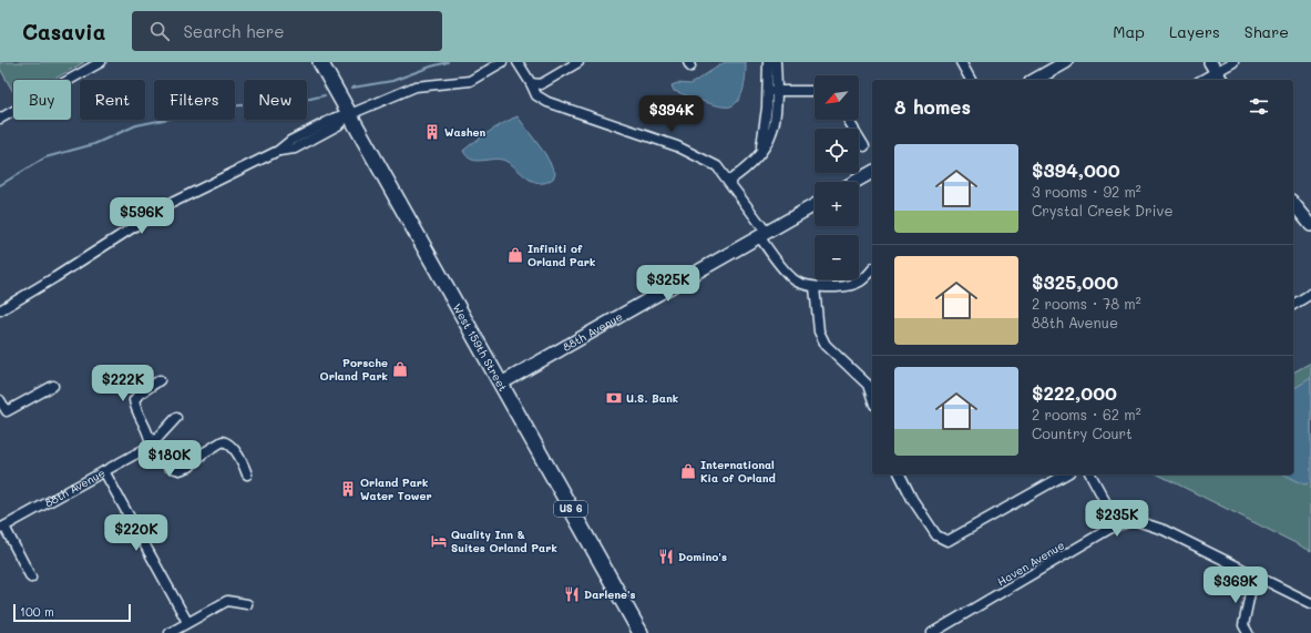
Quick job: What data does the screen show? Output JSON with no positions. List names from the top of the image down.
{
  "streets": {
    "main road": ["West 159th Street", "US 6"],
    "street": ["88th Avenue", "Haven Avenue"]
  },
  "crossings": [
    ["88th Avenue", "West 159th Street"]
  ],
  "places": {
    "building": ["Washen", "Orland Park Water Tower"],
    "shop": ["Infiniti of Orland Park", "Porsche Orland Park", "International Kia of Orland"],
    "bank": ["U.S. Bank"],
    "hotel": ["Quality Inn & Suites Orland Park"],
    "restaurant": ["Domino's", "Darlene's"]
  },
  "scale_bar": "100 m",
  "north": "bottom left",
  "page": {
    "header": "Casavia",
    "search": "Search here",
    "nav": ["Map", "Layers", "Share"],
    "map_buttons": ["+", "−"],
    "chip": [
      "Buy",
      "Rent",
      "Filters",
      "New"
    ],
    "heading": "8 homes",
    "price": [
      "$394K",
      "$596K",
      "$325K",
      "$222K",
      "$180K",
      "$235K",
      "$220K",
      "$369K"
    ],
    "list": [
      {
        "name": "$394,000",
        "note": "3 rooms · 92 m² · Crystal Creek Drive"
      },
      {
        "name": "$325,000",
        "note": "2 rooms · 78 m² · 88th Avenue"
      },
      {
        "name": "$222,000",
        "note": "2 rooms · 62 m² · Country Court"
      }
    ],
    "scale": "100 m"
  }
}
